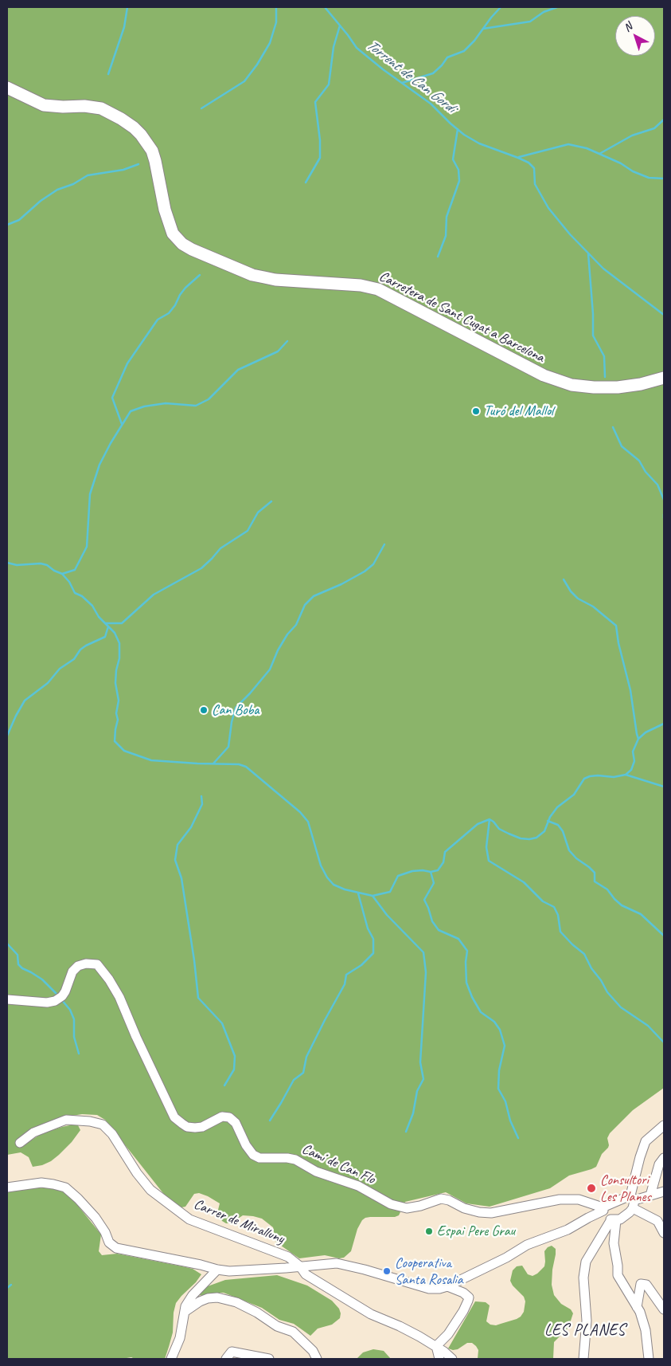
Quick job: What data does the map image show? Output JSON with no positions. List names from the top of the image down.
{
  "streets": {
    "main road": ["Carretera de Sant Cugat a Barcelona"],
    "street": ["Camí de Can Flo", "Carrer de Miralluny"]
  },
  "districts": ["LES PLANES"],
  "water": ["Torrent de Can Gordi"],
  "places": [
    "Turó del Mallol",
    "Can Boba",
    "Consultori Les Planes",
    "Espai Pere Grau",
    "Cooperativa Santa Rosalia"
  ],
  "north": "top left"
}
